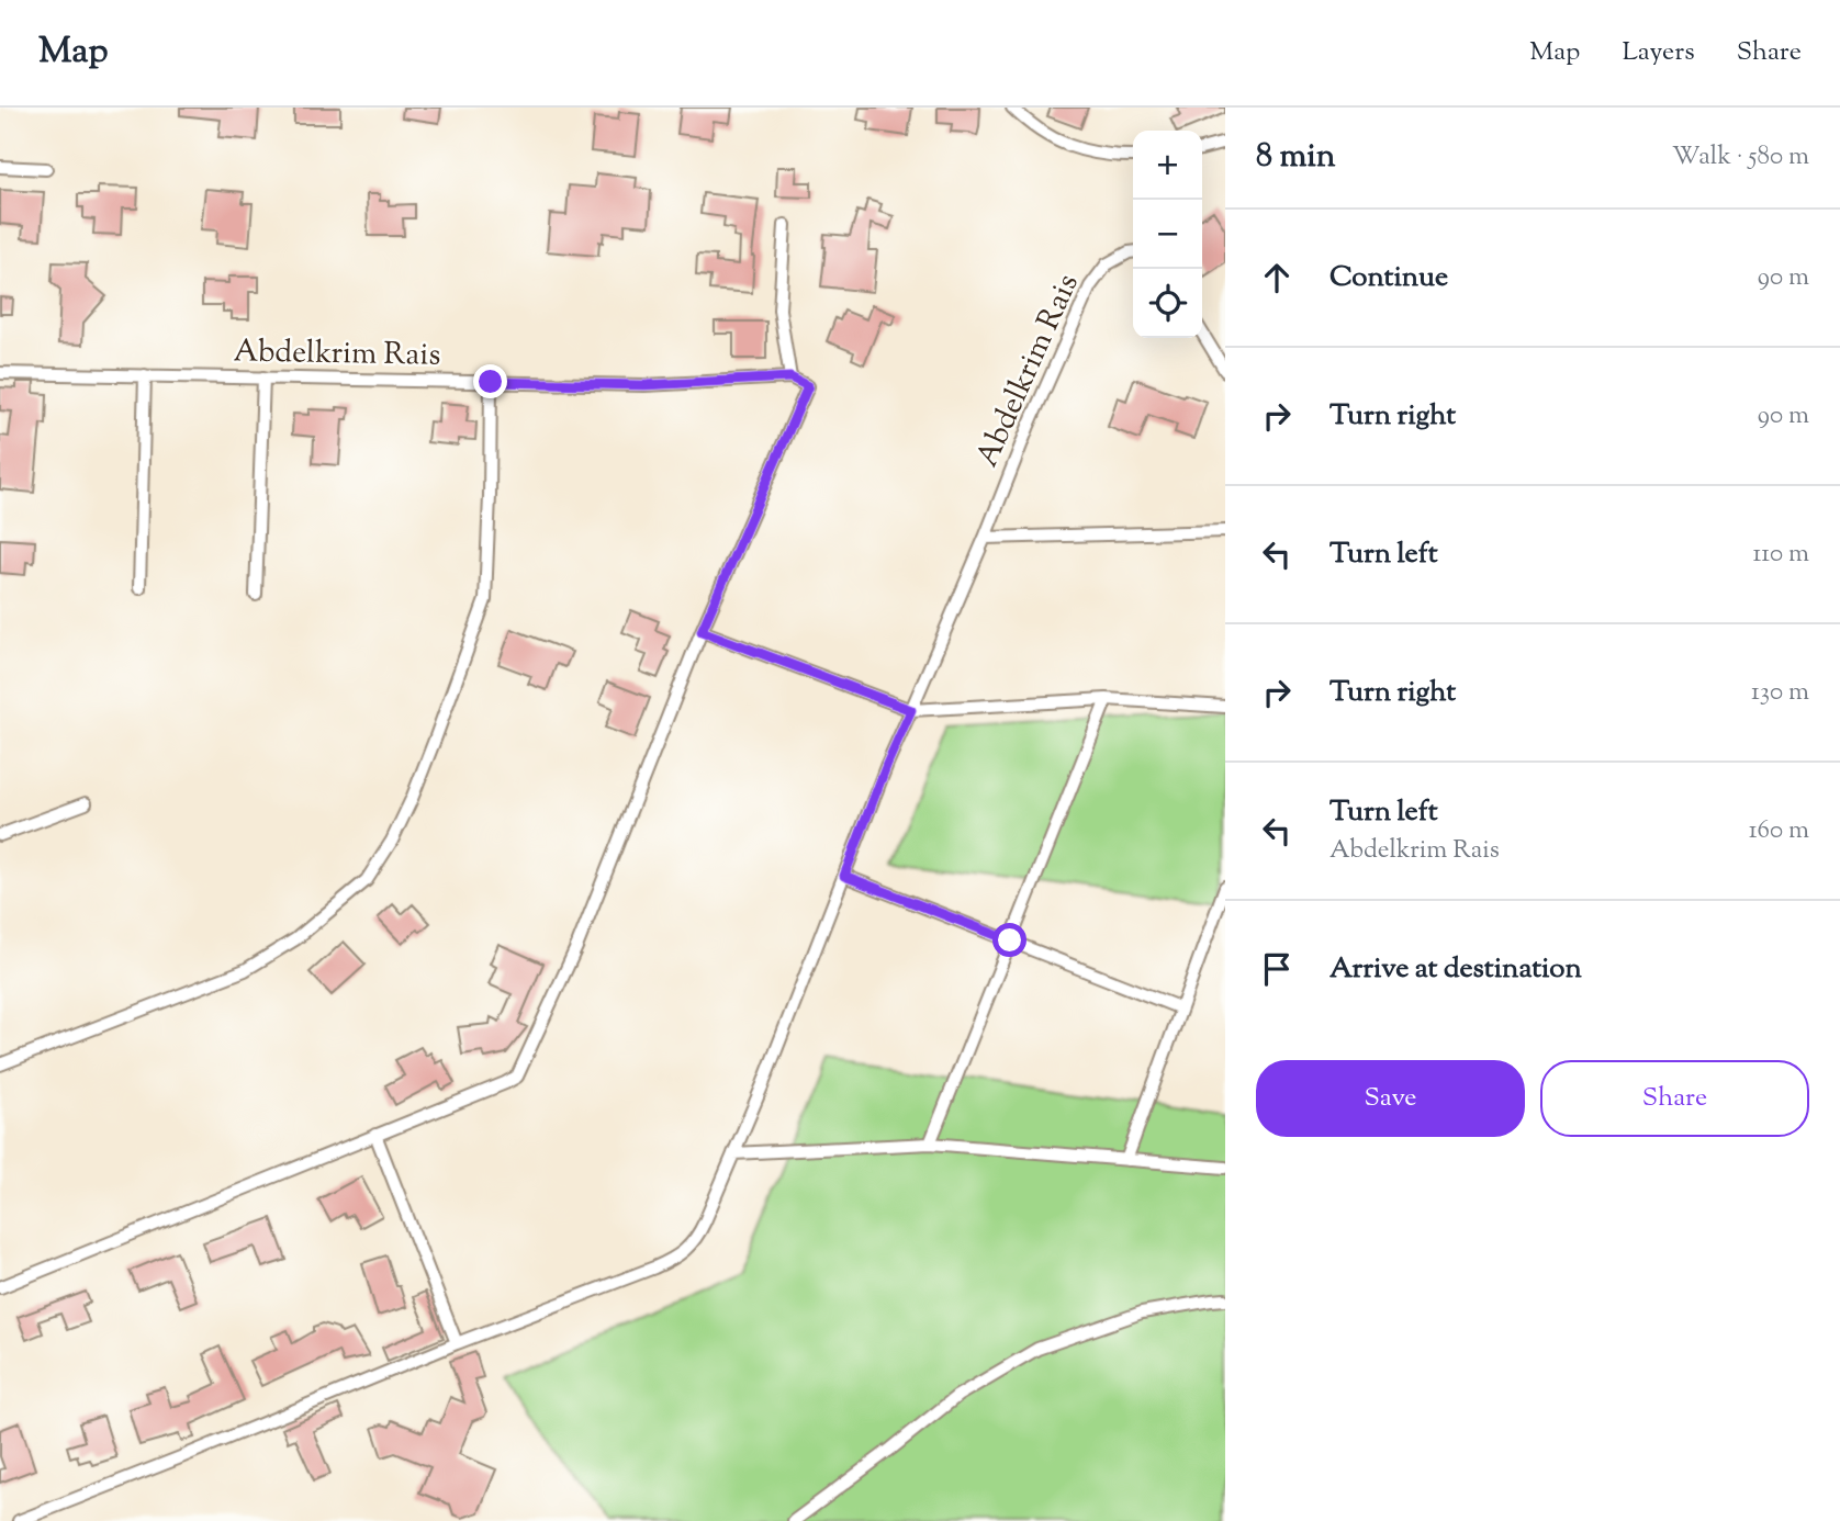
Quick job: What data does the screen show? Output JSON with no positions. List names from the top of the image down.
{
  "streets": {
    "street": ["Abdelkrim Rais"]
  },
  "page": {
    "header": "Map",
    "nav": ["Map", "Layers", "Share"],
    "heading": ["8 min", "Walk · 580 m"],
    "map_buttons": ["+", "−"],
    "list": [
      ["Continue", "90 m"],
      ["Turn right", "90 m"],
      ["Turn left", "110 m"],
      ["Turn right", "130 m"],
      ["Turn left", "Abdelkrim Rais", "160 m"],
      "Arrive at destination"
    ],
    "buttons": ["Save", "Share"]
  }
}
